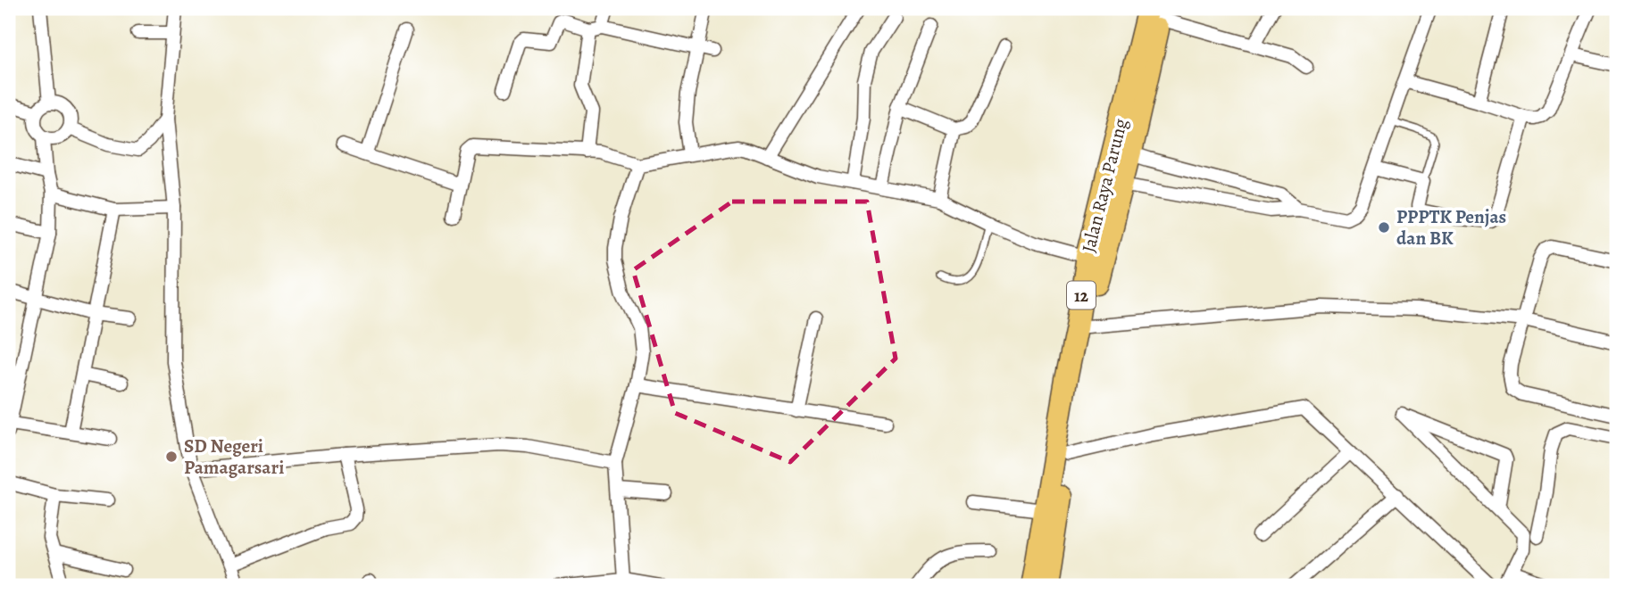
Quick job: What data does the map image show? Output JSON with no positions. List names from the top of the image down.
{
  "streets": {
    "highway": ["Jalan Raya Parung", "12"]
  },
  "places": ["PPPTK Penjas dan BK", "SD Negeri Pamagarsari"]
}
